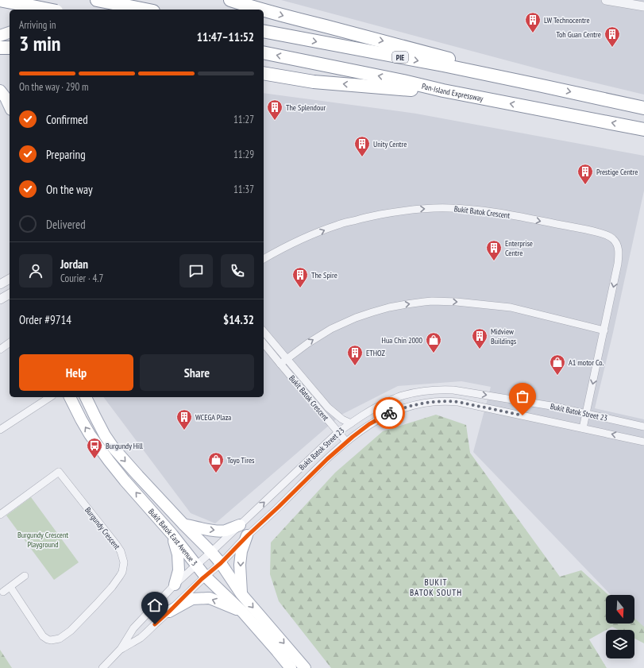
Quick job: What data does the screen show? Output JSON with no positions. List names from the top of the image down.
{
  "streets": {
    "highway": ["PIE", "Pan-Island Expressway"],
    "main road": ["Bukit Batok East Avenue 3"],
    "street": ["Bukit Batok Crescent", "Bukit Batok Street 23", "Burgundy Crescent"]
  },
  "crossings": [
    ["Bukit Batok Crescent", "Bukit Batok Street 23"],
    ["Bukit Batok Street 23", "Bukit Batok East Avenue 3"]
  ],
  "districts": ["BUKIT BATOK SOUTH"],
  "parks": ["Burgundy Crescent Playground"],
  "places": {
    "building": [
      "LW Technocentre",
      "Toh Guan Centre",
      "The Splendour",
      "Unity Centre",
      "Prestige Centre",
      "Enterprise Centre",
      "The Spire",
      "Midview Buildings",
      "ETHOZ",
      "WCEGA Plaza"
    ],
    "shop": ["Hua Chin 2000", "A1 motor Co.", "Toyo Tires"],
    "bus stop": ["Burgundy Hill"]
  },
  "north": "bottom",
  "page": {
    "heading": ["3 min", "Arriving in", "11:47–11:52"],
    "panel": [
      "Jordan",
      "Courier · 4.7",
      "Order #9714",
      "$14.32"
    ],
    "bar": "On the way · 290 m",
    "list": [
      ["Confirmed", "11:27"],
      ["Preparing", "11:29"],
      ["On the way", "11:37"],
      "Delivered"
    ],
    "buttons": ["Help", "Share"]
  }
}
